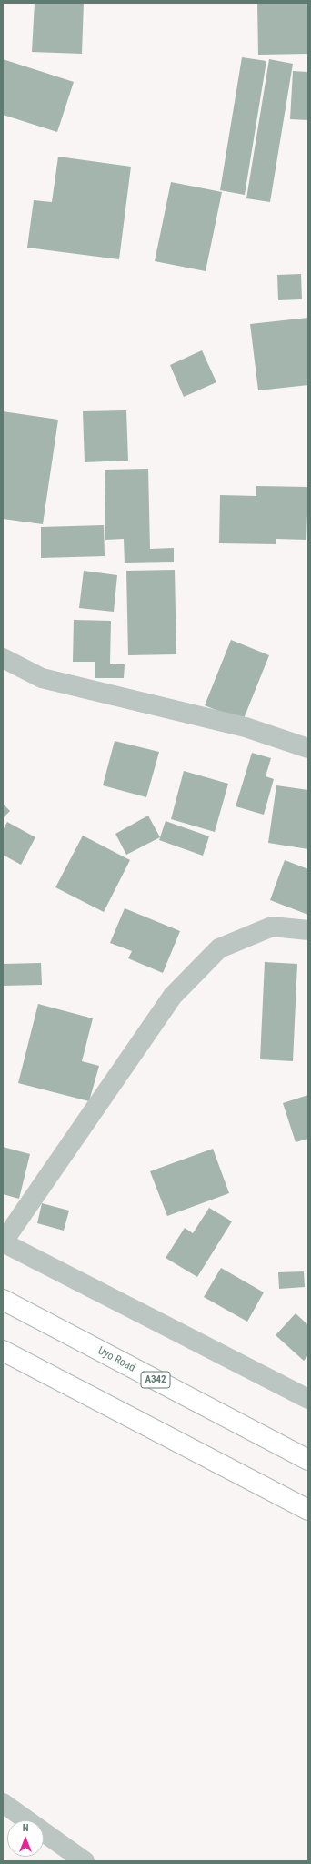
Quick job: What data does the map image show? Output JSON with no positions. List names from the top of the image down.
{
  "streets": {
    "highway": ["Uyo Road", "A342"]
  },
  "north": "top"
}
